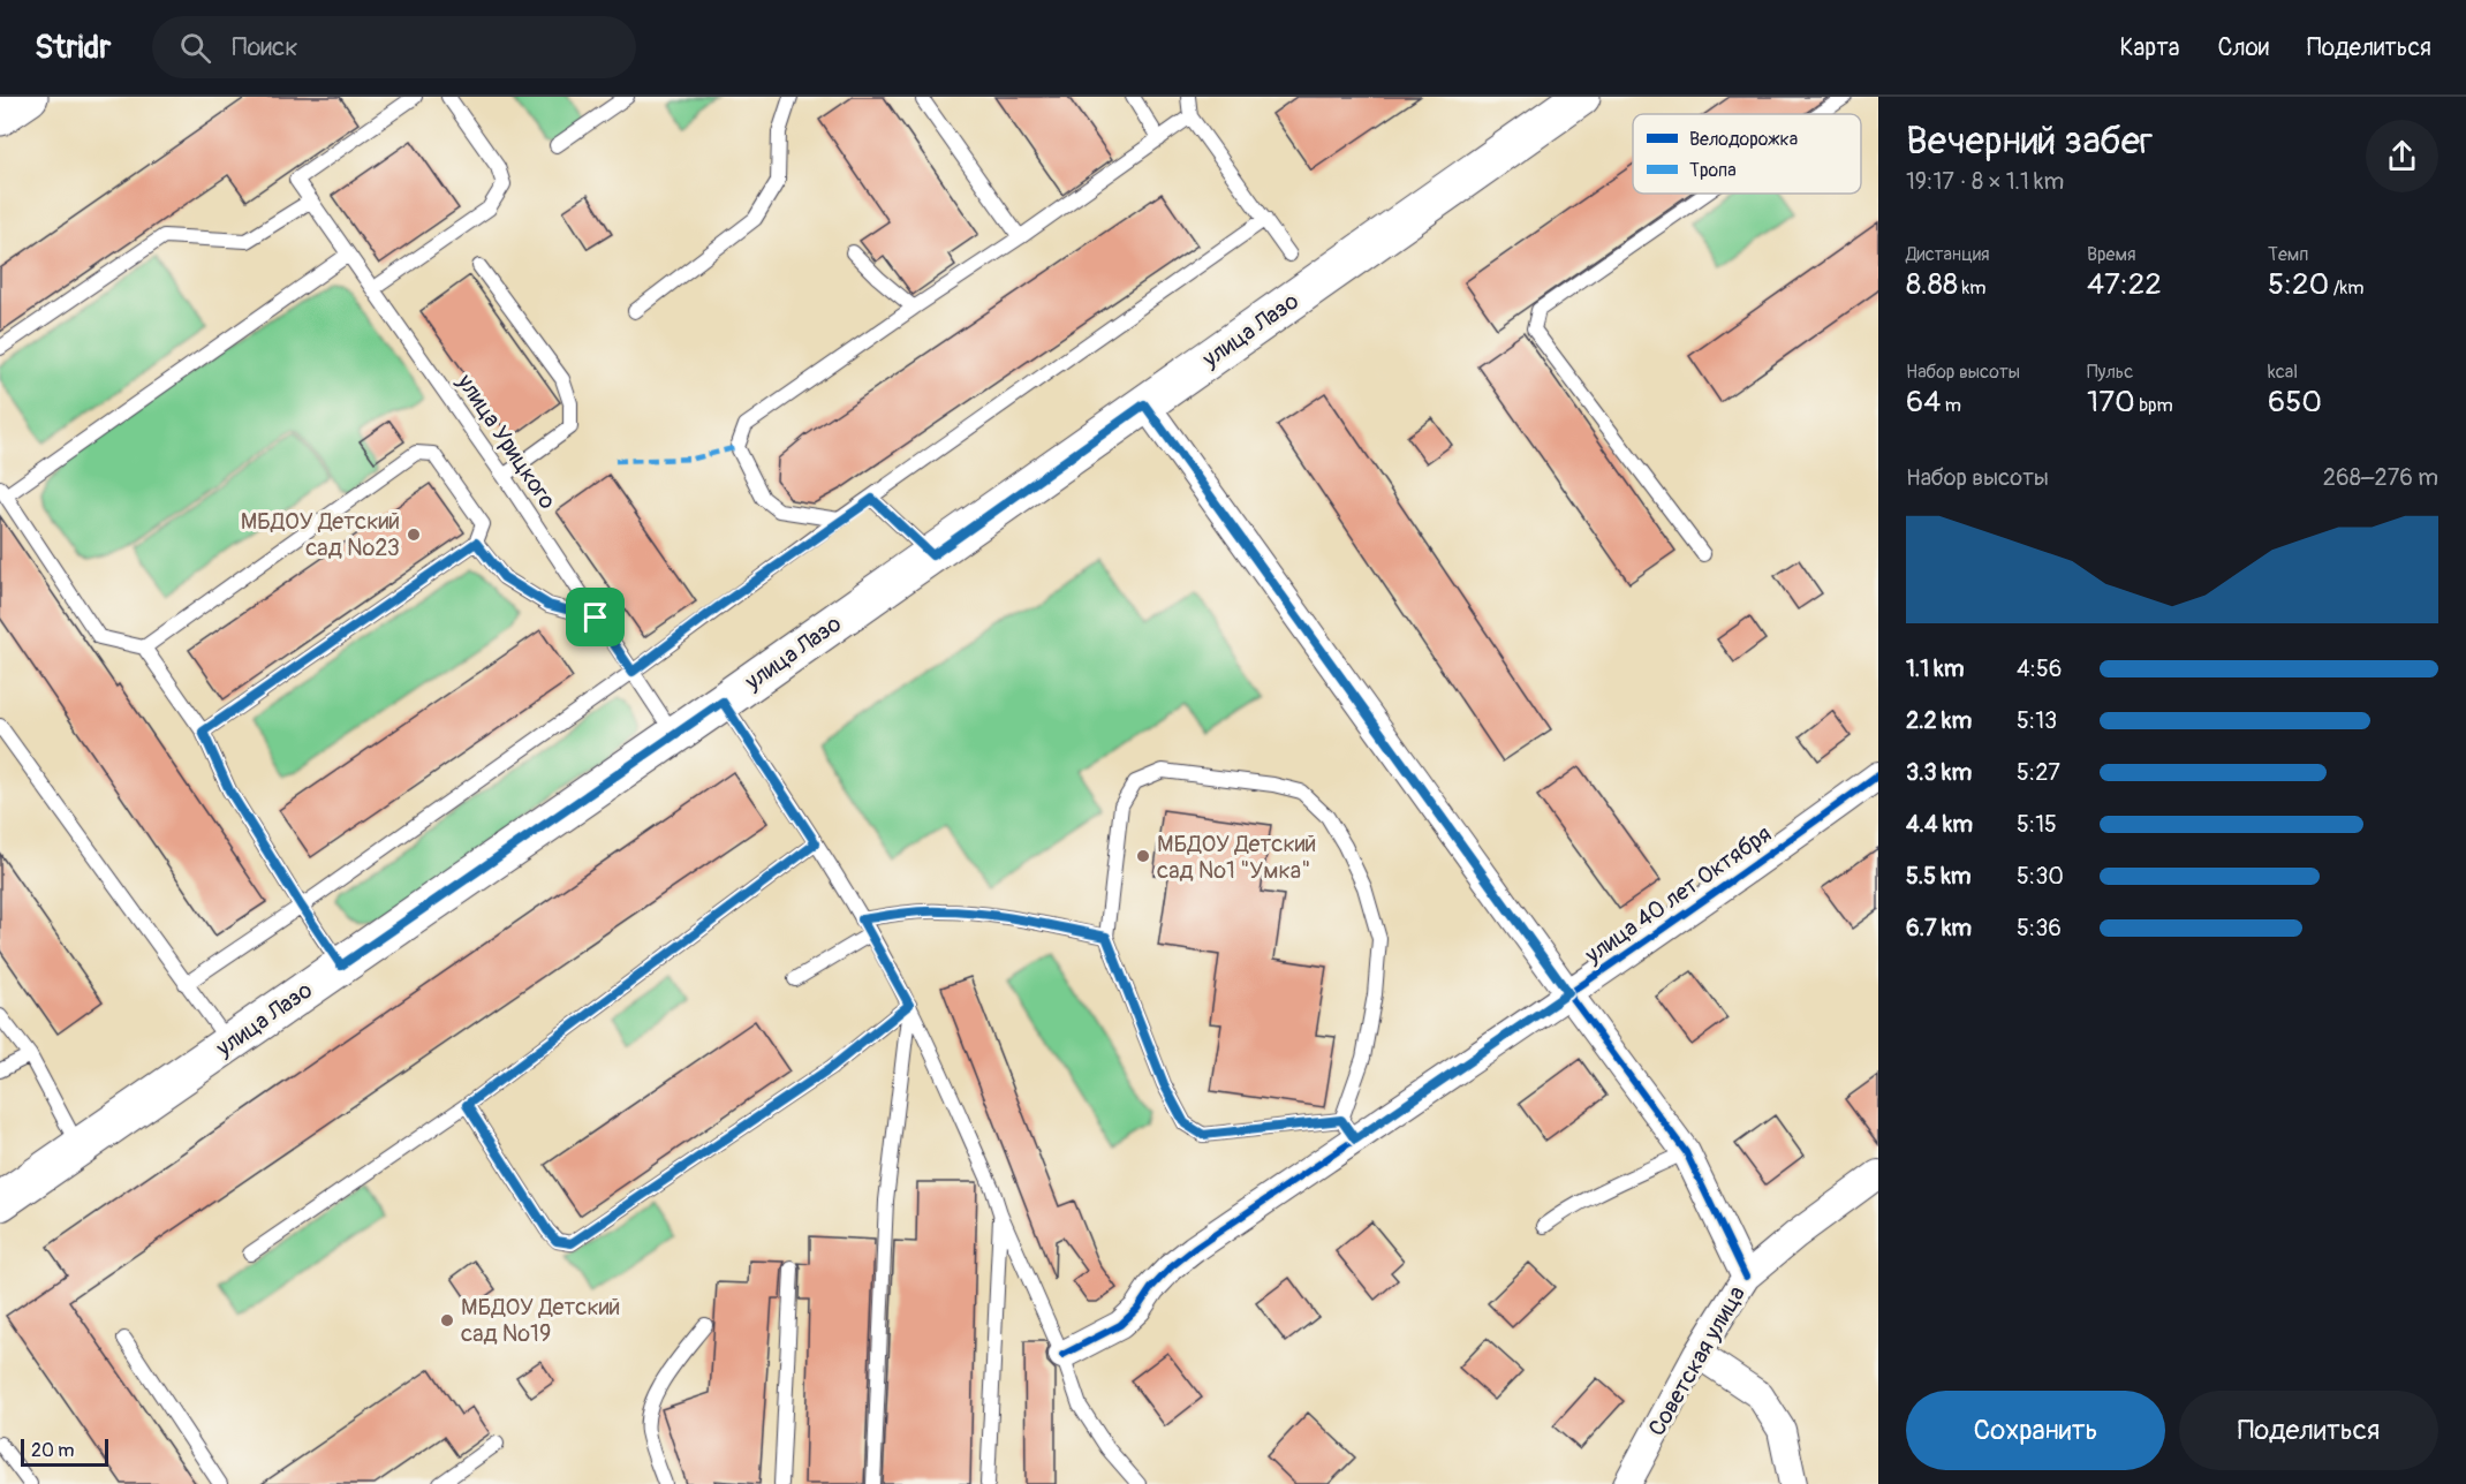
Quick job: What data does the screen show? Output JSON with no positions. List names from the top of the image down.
{
  "streets": {
    "main road": ["улица Лазо"],
    "street": ["улица 40 лет Октября", "Советская улица"],
    "lane": ["улица Урицкого"]
  },
  "crossings": [
    ["улица Лазо", "улица Урицкого"]
  ],
  "places": ["МБДОУ Детский сад №23", "МБДОУ Детский сад №1 \"Умка\"", "МБДОУ Детский сад №19"],
  "legend": ["Велодорожка", "Тропа"],
  "scale_bar": "20 m",
  "page": {
    "header": "Stridr",
    "search": "Поиск",
    "nav": ["Карта", "Слои", "Поделиться"],
    "heading": ["Вечерний забег", "19:17 · 8 × 1.1 km"],
    "stats": [
      ["Дистанция", "8.88 km"],
      ["Время", "47:22"],
      ["Темп", "5:20 /km"],
      ["Набор высоты", "64 m"],
      ["Пульс", "170 bpm"],
      ["kcal", "650"]
    ],
    "chart": ["Набор высоты", "268–276 m"],
    "list": [
      {
        "name": "1.1 km",
        "note": "4:56"
      },
      {
        "name": "2.2 km",
        "note": "5:13"
      },
      {
        "name": "3.3 km",
        "note": "5:27"
      },
      {
        "name": "4.4 km",
        "note": "5:15"
      },
      {
        "name": "5.5 km",
        "note": "5:30"
      },
      {
        "name": "6.7 km",
        "note": "5:36"
      }
    ],
    "buttons": ["Сохранить", "Поделиться"],
    "scale": "20 m"
  }
}
